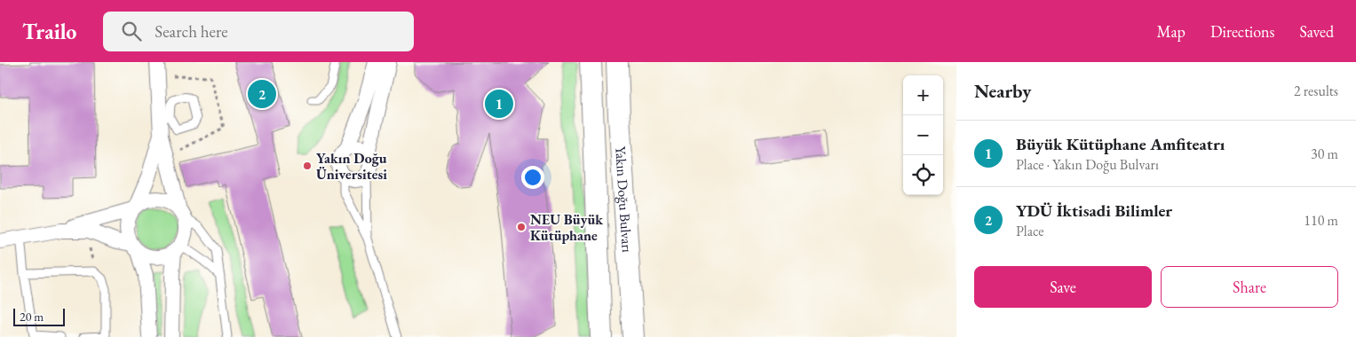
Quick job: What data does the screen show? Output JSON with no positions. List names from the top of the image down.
{
  "streets": {
    "main road": ["Yakın Doğu Bulvarı"]
  },
  "places": ["Yakın Doğu Üniversitesi", "NEU Büyük Kütüphane"],
  "scale_bar": "20 m",
  "page": {
    "header": "Trailo",
    "search": "Search here",
    "nav": ["Map", "Directions", "Saved"],
    "heading": ["Nearby", "2 results"],
    "map_buttons": ["+", "−"],
    "pins": ["2", "1"],
    "list": [
      {
        "mark": "1",
        "name": "Büyük Kütüphane Amfiteatrı",
        "note": "Place · Yakın Doğu Bulvarı",
        "value": "30 m"
      },
      {
        "mark": "2",
        "name": "YDÜ İktisadi Bilimler",
        "note": "Place",
        "value": "110 m"
      }
    ],
    "buttons": ["Save", "Share"],
    "scale": "20 m"
  }
}
